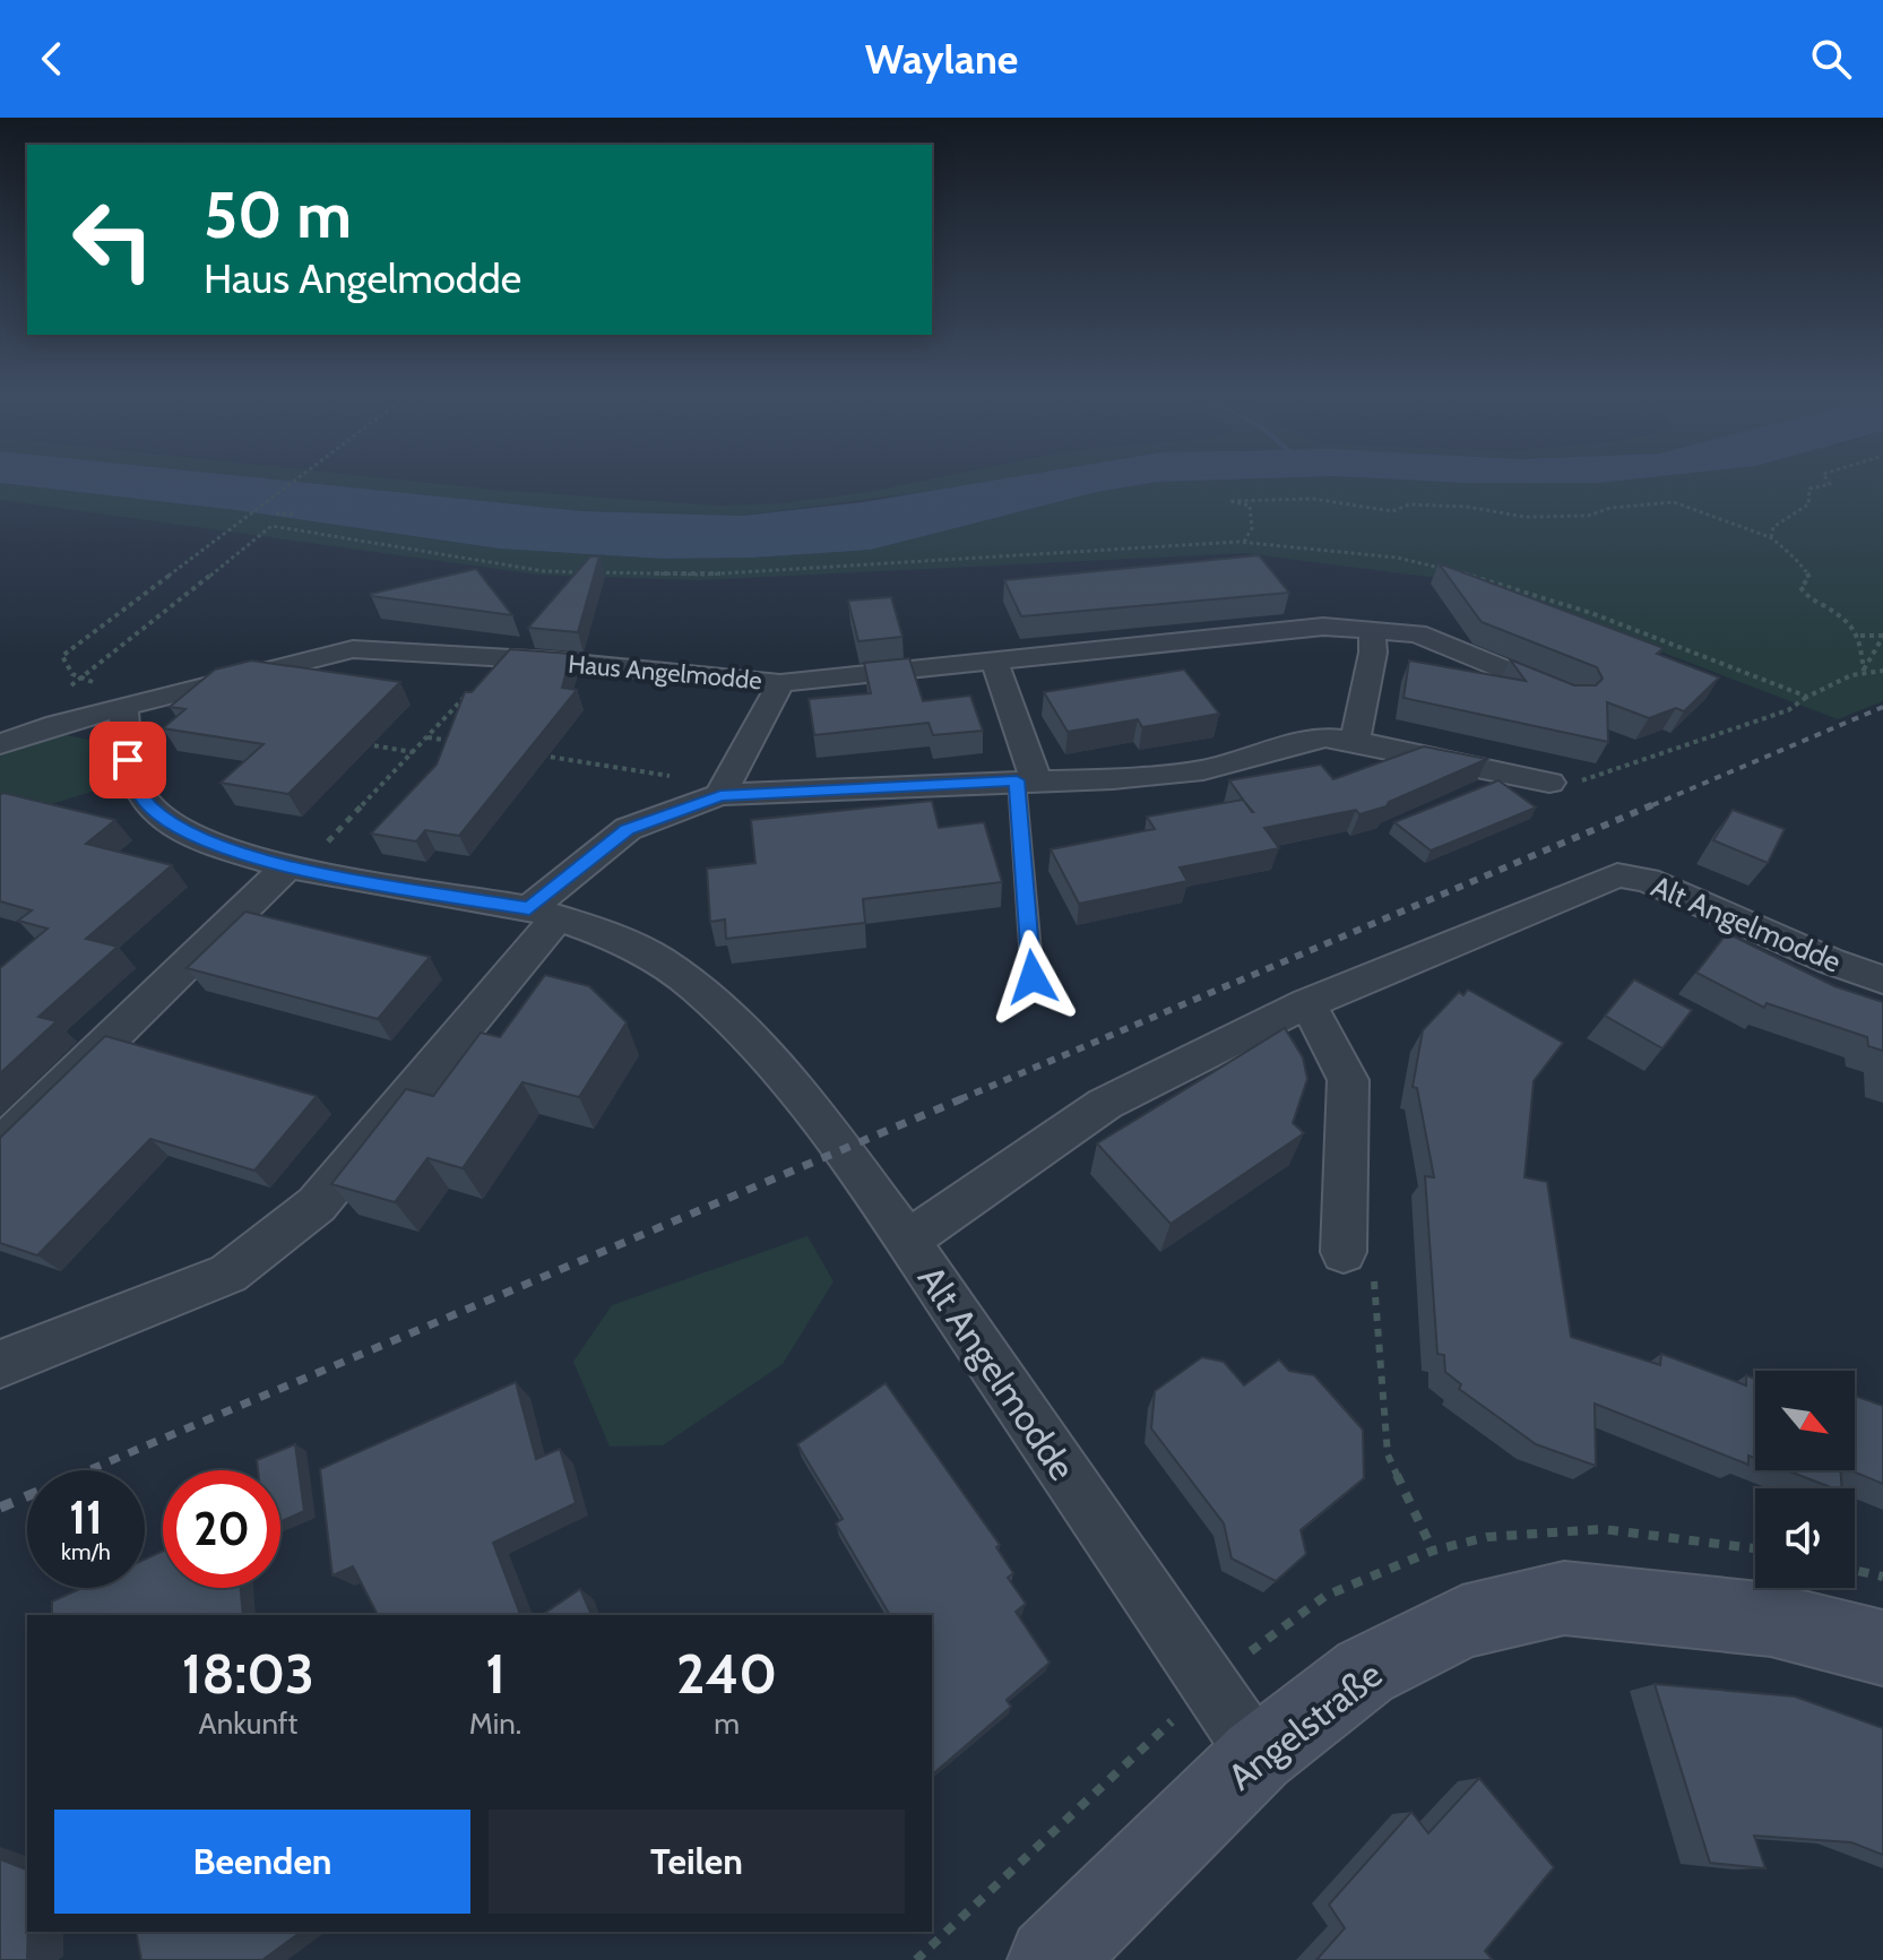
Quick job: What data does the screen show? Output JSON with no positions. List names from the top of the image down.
{
  "streets": {
    "street": ["Haus Angelmodde", "Alt Angelmodde", "Angelstraße"]
  },
  "crossings": [
    ["Alt Angelmodde", "Angelstraße"]
  ],
  "north": "bottom right",
  "page": {
    "header": "Waylane",
    "turn": ["50 m", "Haus Angelmodde"],
    "speed": "11 km/h",
    "limit": "20",
    "eta": [
      "18:03",
      "Ankunft",
      "1",
      "Min.",
      "240",
      "m"
    ],
    "buttons": ["Beenden", "Teilen"]
  }
}
